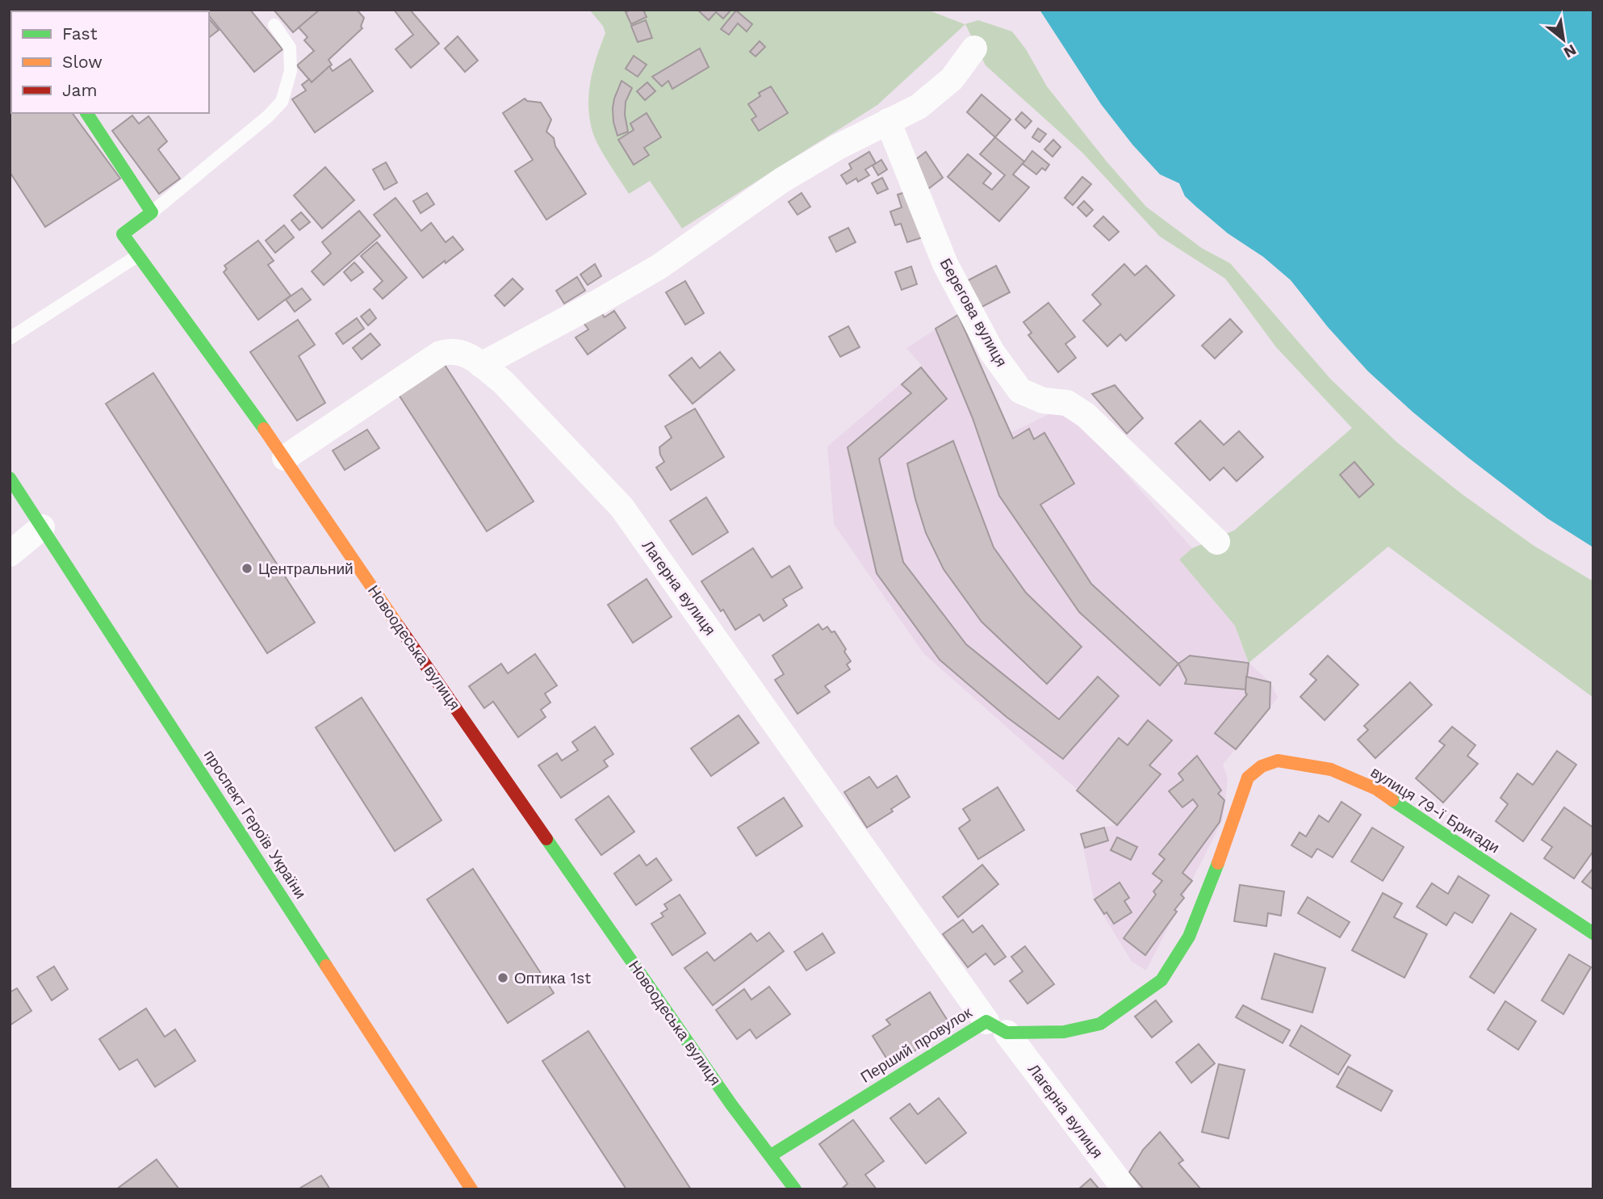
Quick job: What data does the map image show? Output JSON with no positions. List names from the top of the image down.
{
  "streets": {
    "main road": [
      "Новоодеська вулиця",
      "вулиця 79-ї Бригади",
      "проспект Героїв України",
      "Перший провулок"
    ],
    "street": ["Берегова вулиця", "Лагерна вулиця"]
  },
  "crossings": [
    ["Лагерна вулиця", "Новоодеська вулиця"],
    ["Лагерна вулиця", "вулиця 79-ї Бригади"],
    ["Лагерна вулиця", "Перший провулок"],
    ["Новоодеська вулиця", "Перший провулок"],
    ["вулиця 79-ї Бригади", "Перший провулок"]
  ],
  "places": ["Центральний", "Оптика 1st"],
  "legend": ["Fast", "Slow", "Jam"],
  "north": "bottom right"
}
